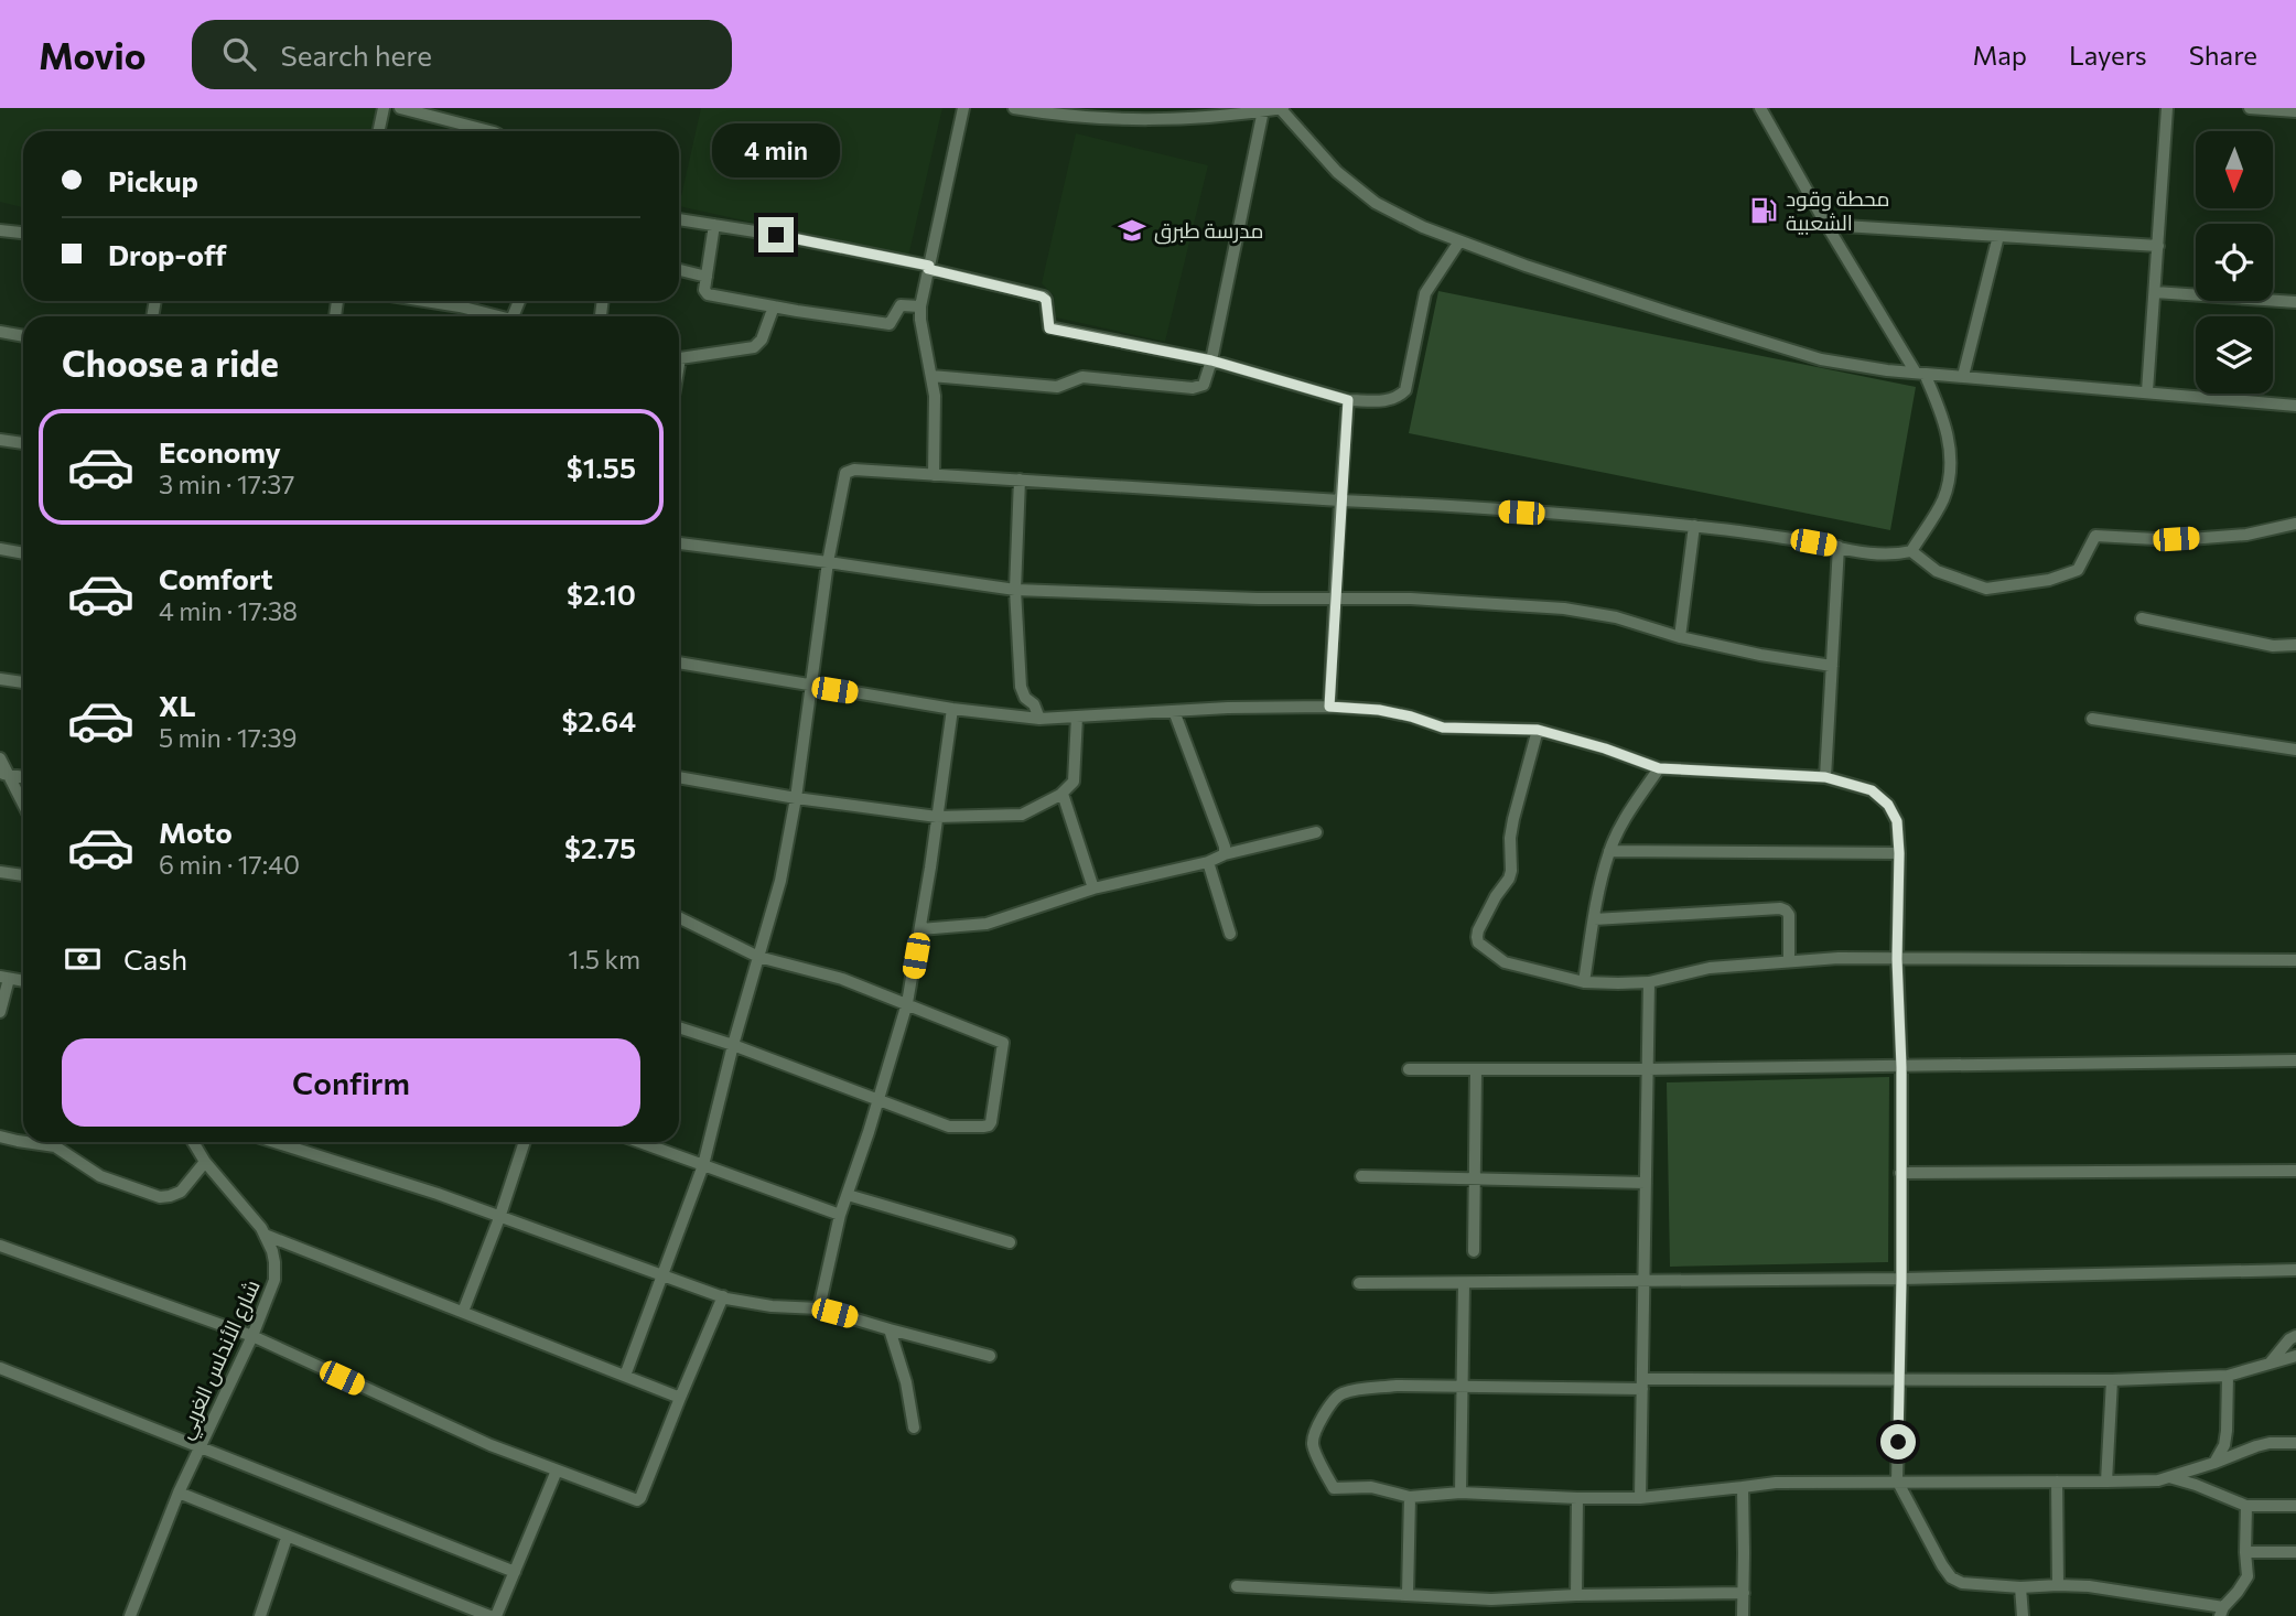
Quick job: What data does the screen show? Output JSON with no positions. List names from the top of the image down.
{
  "streets": {
    "street": ["شارع الأندلس الغربي"]
  },
  "places": {
    "fuel station": ["محطة وقود الشعبية"],
    "school or university": ["مدرسة طبرق"]
  },
  "north": "bottom",
  "page": {
    "header": "Movio",
    "search": "Search here",
    "nav": ["Map", "Layers", "Share"],
    "bubble": "4 min",
    "banner": ["Pickup", "Drop-off"],
    "heading": "Choose a ride",
    "list": [
      {
        "name": "Economy",
        "note": "3 min · 17:37",
        "value": "$1.55"
      },
      {
        "name": "Comfort",
        "note": "4 min · 17:38",
        "value": "$2.10"
      },
      {
        "name": "XL",
        "note": "5 min · 17:39",
        "value": "$2.64"
      },
      {
        "name": "Moto",
        "note": "6 min · 17:40",
        "value": "$2.75"
      }
    ],
    "pay": ["Cash", "1.5 km"],
    "buttons": "Confirm"
  }
}
